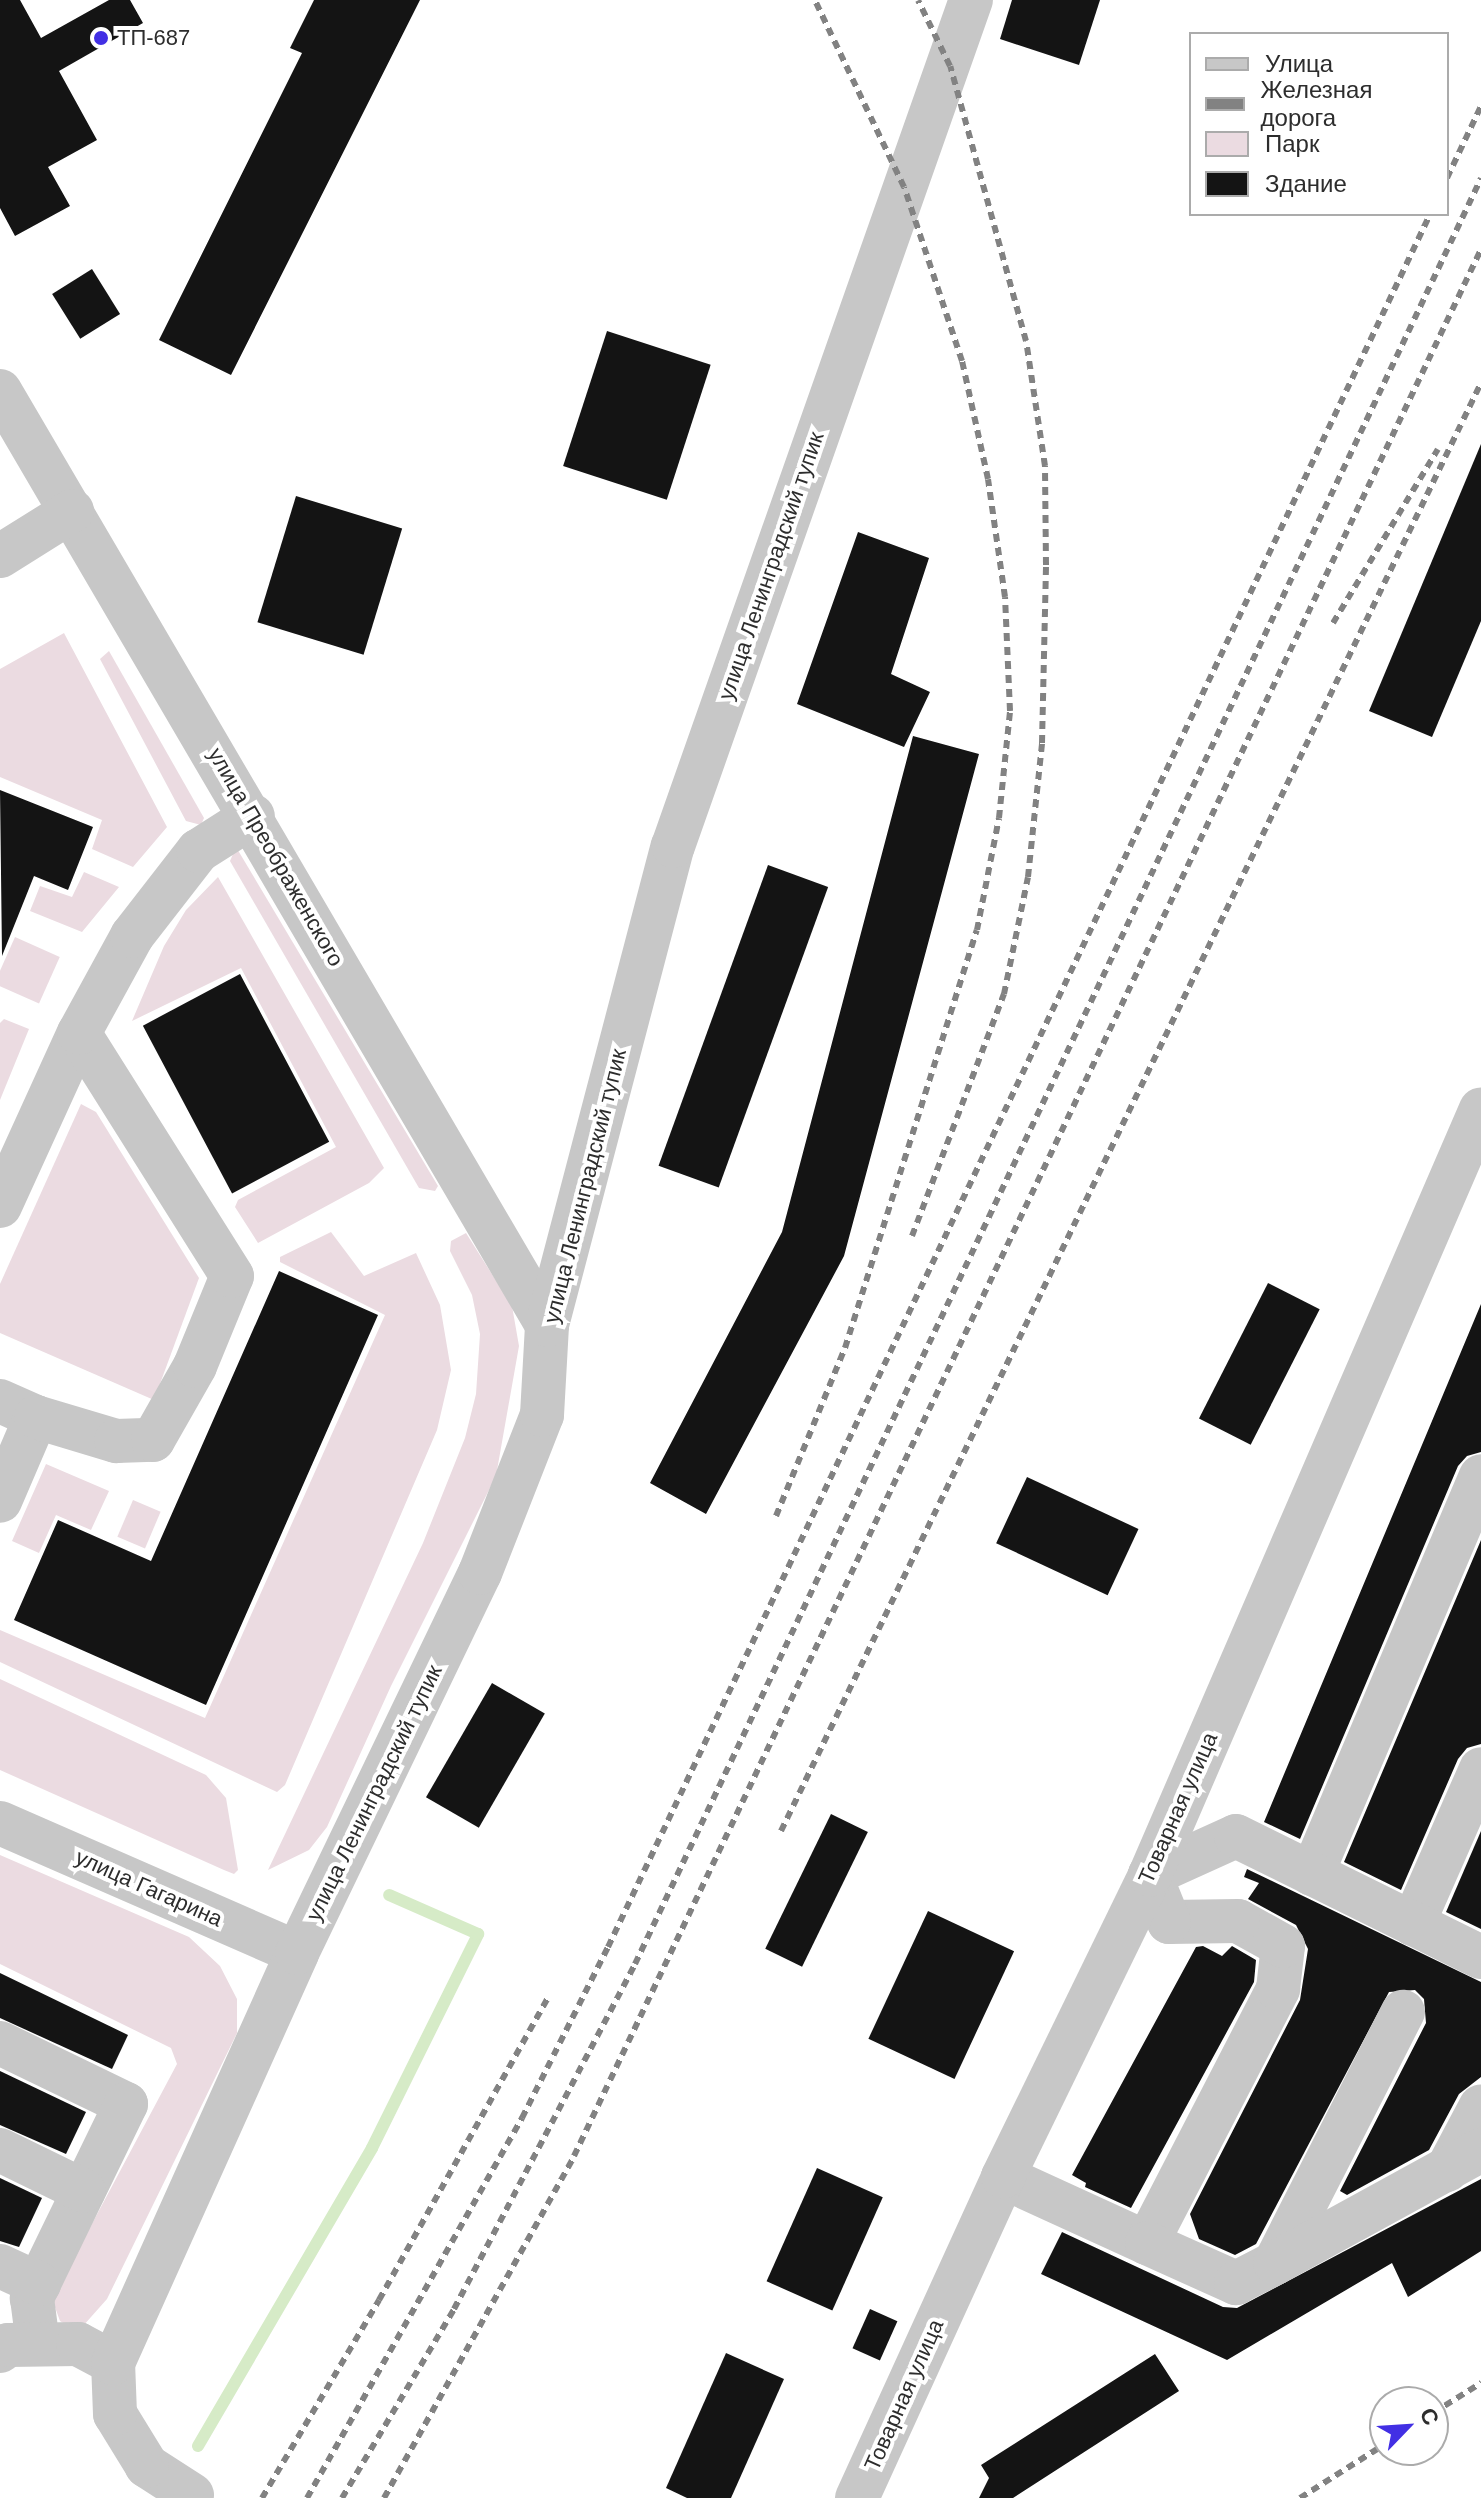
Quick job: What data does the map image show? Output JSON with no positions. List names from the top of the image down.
{
  "streets": {
    "street": [
      "улица Ленинградский тупик",
      "улица Преображенского",
      "Товарная улица",
      "улица Гагарина"
    ]
  },
  "crossings": [
    ["улица Ленинградский тупик", "улица Преображенского"],
    ["улица Ленинградский тупик", "улица Гагарина"]
  ],
  "places": ["ТП-687"],
  "legend": [
    "Улица",
    "Железная дорога",
    "Парк",
    "Здание"
  ],
  "north": "top right"
}
